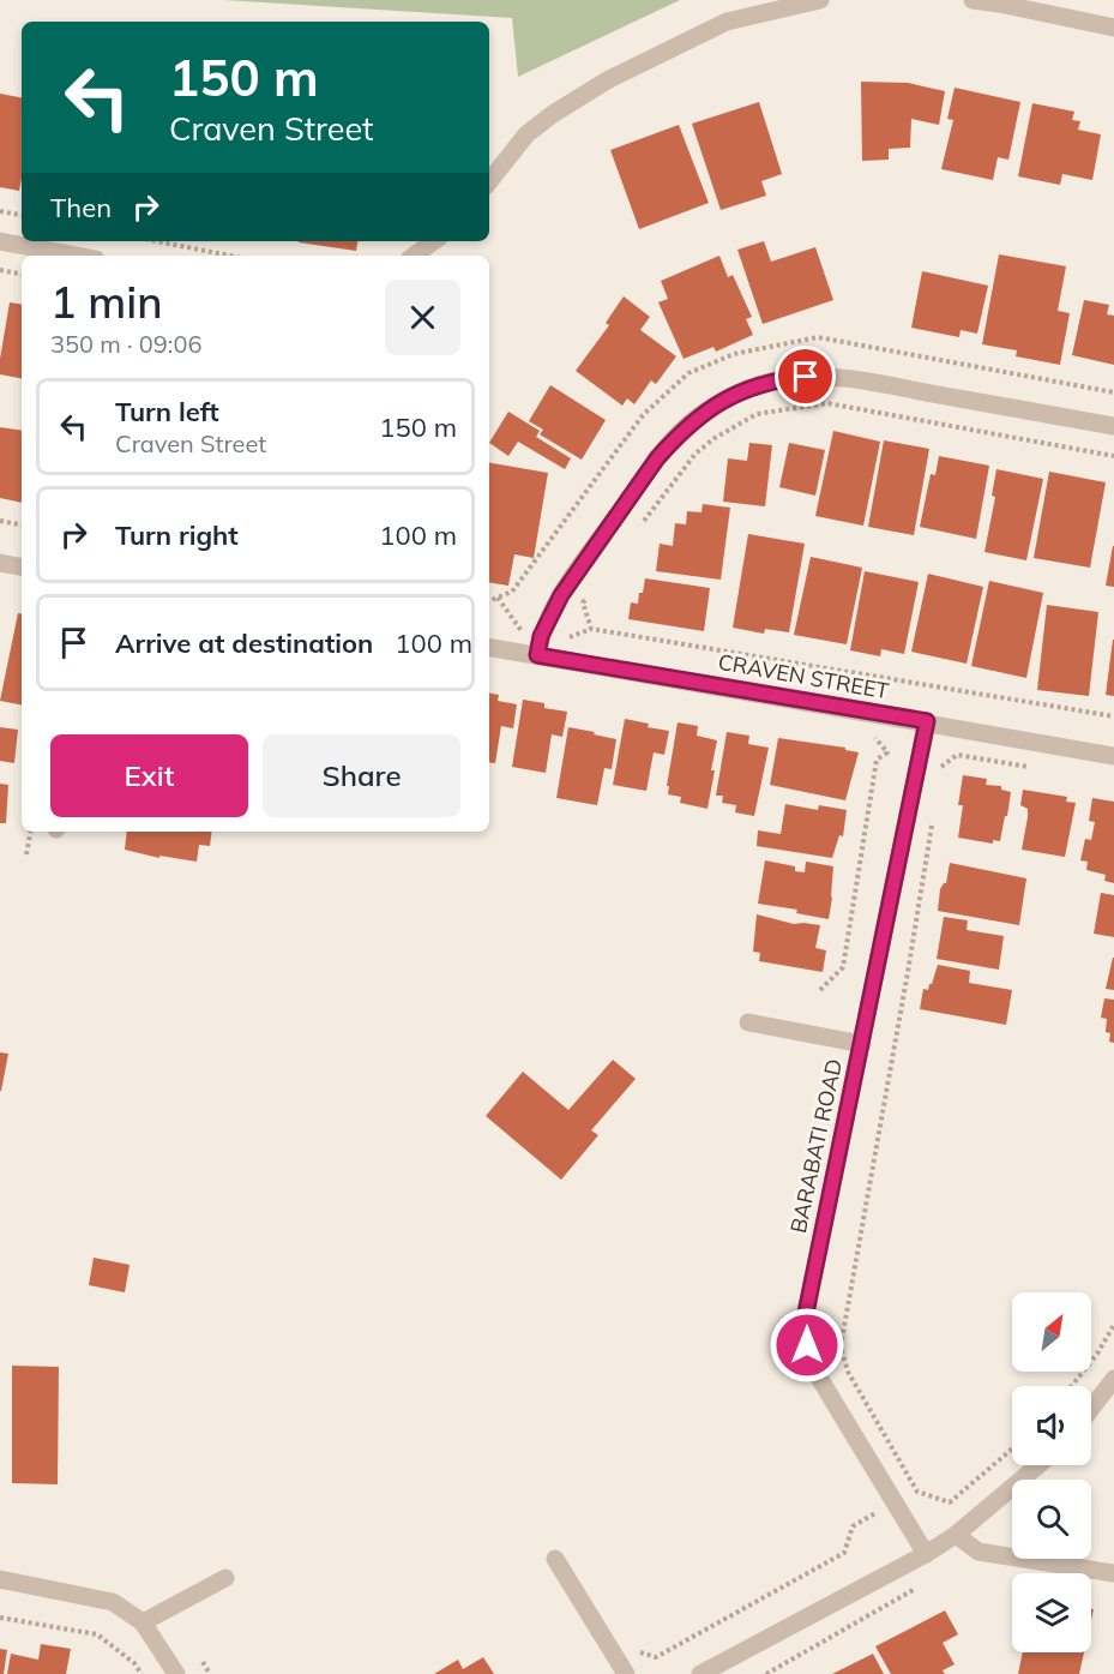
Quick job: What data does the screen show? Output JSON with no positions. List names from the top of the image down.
{
  "streets": {
    "street": ["CRAVEN STREET", "BARABATI ROAD"]
  },
  "crossings": [
    ["CRAVEN STREET", "BARABATI ROAD"]
  ],
  "north": "top right",
  "page": {
    "turn": ["150 m", "Craven Street"],
    "then": "Then",
    "heading": ["1 min", "350 m · 09:06"],
    "list": [
      {
        "name": "Turn left",
        "note": "Craven Street",
        "value": "150 m"
      },
      {
        "name": "Turn right",
        "value": "100 m"
      },
      {
        "name": "Arrive at destination",
        "value": "100 m"
      }
    ],
    "buttons": ["Exit", "Share"]
  }
}
